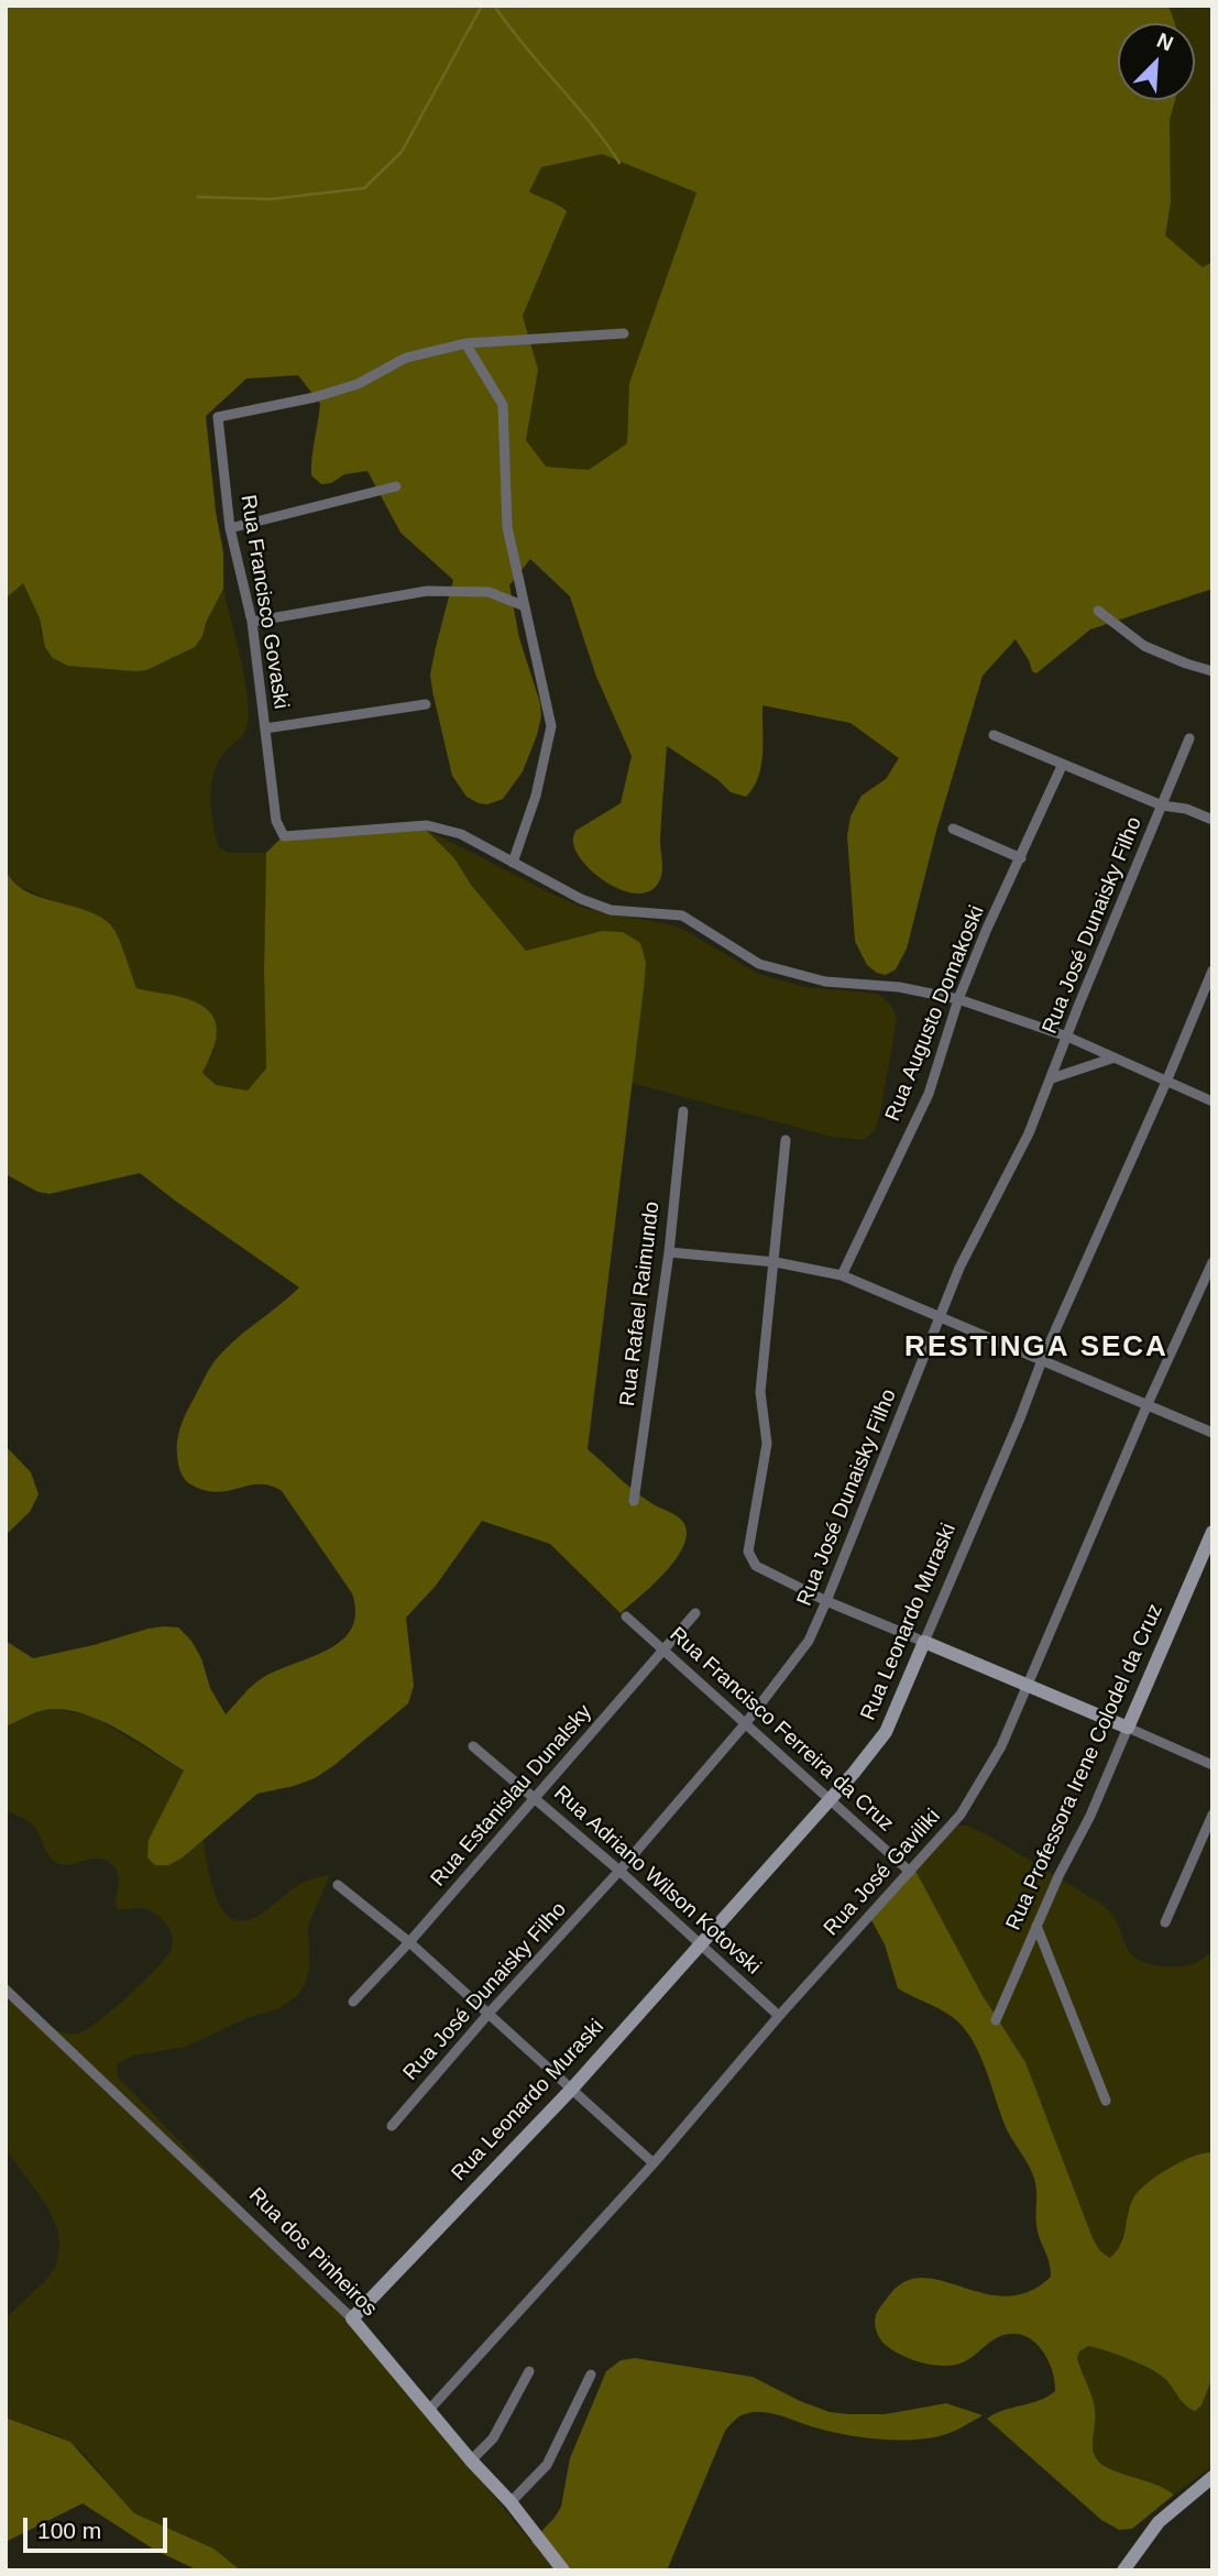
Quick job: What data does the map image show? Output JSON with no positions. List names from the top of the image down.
{
  "streets": {
    "street": [
      "Rua Francisco Govaski",
      "Rua José Dunaisky Filho",
      "Rua Augusto Domakoski",
      "Rua Rafael Raimundo",
      "Rua Leonardo Muraski",
      "Rua Francisco Ferreira da Cruz",
      "Rua Professora Irene Colodel da Cruz",
      "Rua Estanislau Dunalsky",
      "Rua José Gaviliki",
      "Rua Adriano Wilson Kotovski",
      "Rua dos Pinheiros"
    ]
  },
  "crossings": [
    ["Rua José Dunaisky Filho", "Rua Francisco Ferreira da Cruz"],
    ["Rua José Dunaisky Filho", "Rua Adriano Wilson Kotovski"],
    ["Rua Leonardo Muraski", "Rua Francisco Ferreira da Cruz"],
    ["Rua Leonardo Muraski", "Rua Adriano Wilson Kotovski"],
    ["Rua Leonardo Muraski", "Rua dos Pinheiros"],
    ["Rua Francisco Ferreira da Cruz", "Rua Estanislau Dunalsky"],
    ["Rua Francisco Ferreira da Cruz", "Rua José Gaviliki"],
    ["Rua Estanislau Dunalsky", "Rua Adriano Wilson Kotovski"],
    ["Rua José Gaviliki", "Rua Adriano Wilson Kotovski"],
    ["Rua José Gaviliki", "Rua dos Pinheiros"]
  ],
  "districts": ["RESTINGA SECA"],
  "scale_bar": "100 m",
  "north": "top right"
}
